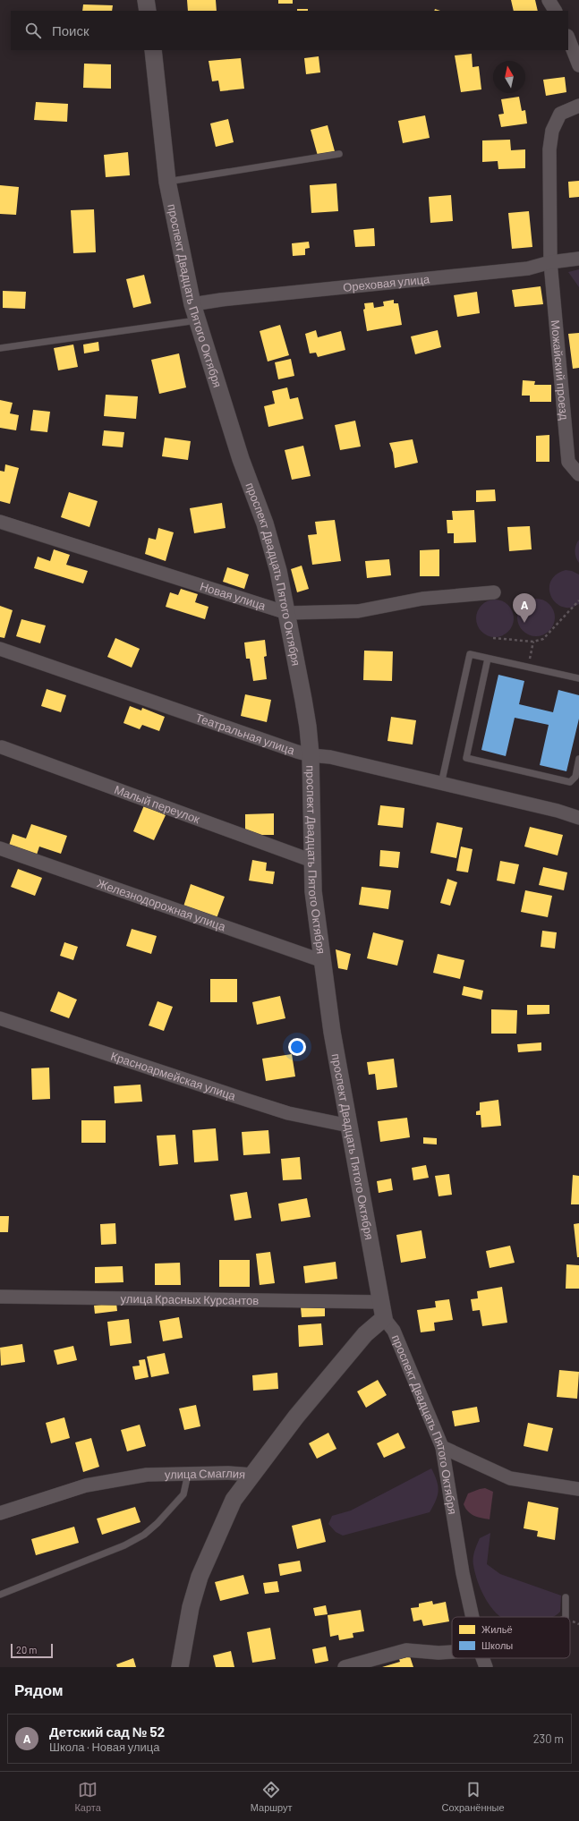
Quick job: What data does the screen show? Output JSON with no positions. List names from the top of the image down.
{
  "streets": {
    "street": [
      "Ореховая улица",
      "проспект Двадцать Пятого Октября",
      "Можайский проезд",
      "Новая улица",
      "Театральная улица",
      "Малый переулок",
      "Железнодорожная улица",
      "Красноармейская улица",
      "улица Красных Курсантов",
      "улица Смаглия"
    ]
  },
  "crossings": [
    ["Ореховая улица", "проспект Двадцать Пятого Октября"],
    ["Ореховая улица", "Можайский проезд"],
    ["проспект Двадцать Пятого Октября", "Новая улица"],
    ["проспект Двадцать Пятого Октября", "Театральная улица"],
    ["проспект Двадцать Пятого Октября", "Малый переулок"],
    ["проспект Двадцать Пятого Октября", "Железнодорожная улица"],
    ["проспект Двадцать Пятого Октября", "Красноармейская улица"],
    ["проспект Двадцать Пятого Октября", "улица Красных Курсантов"],
    ["проспект Двадцать Пятого Октября", "улица Смаглия"]
  ],
  "legend": ["Жильё", "Школы"],
  "scale_bar": "20 m",
  "north": "top",
  "page": {
    "search": "Поиск",
    "pins": "A",
    "scale": "20 m",
    "heading": "Рядом",
    "list": [
      {
        "mark": "A",
        "name": "Детский сад № 52",
        "note": "Школа · Новая улица",
        "value": "230 m"
      }
    ],
    "nav": ["Карта", "Маршрут", "Сохранённые"]
  }
}
